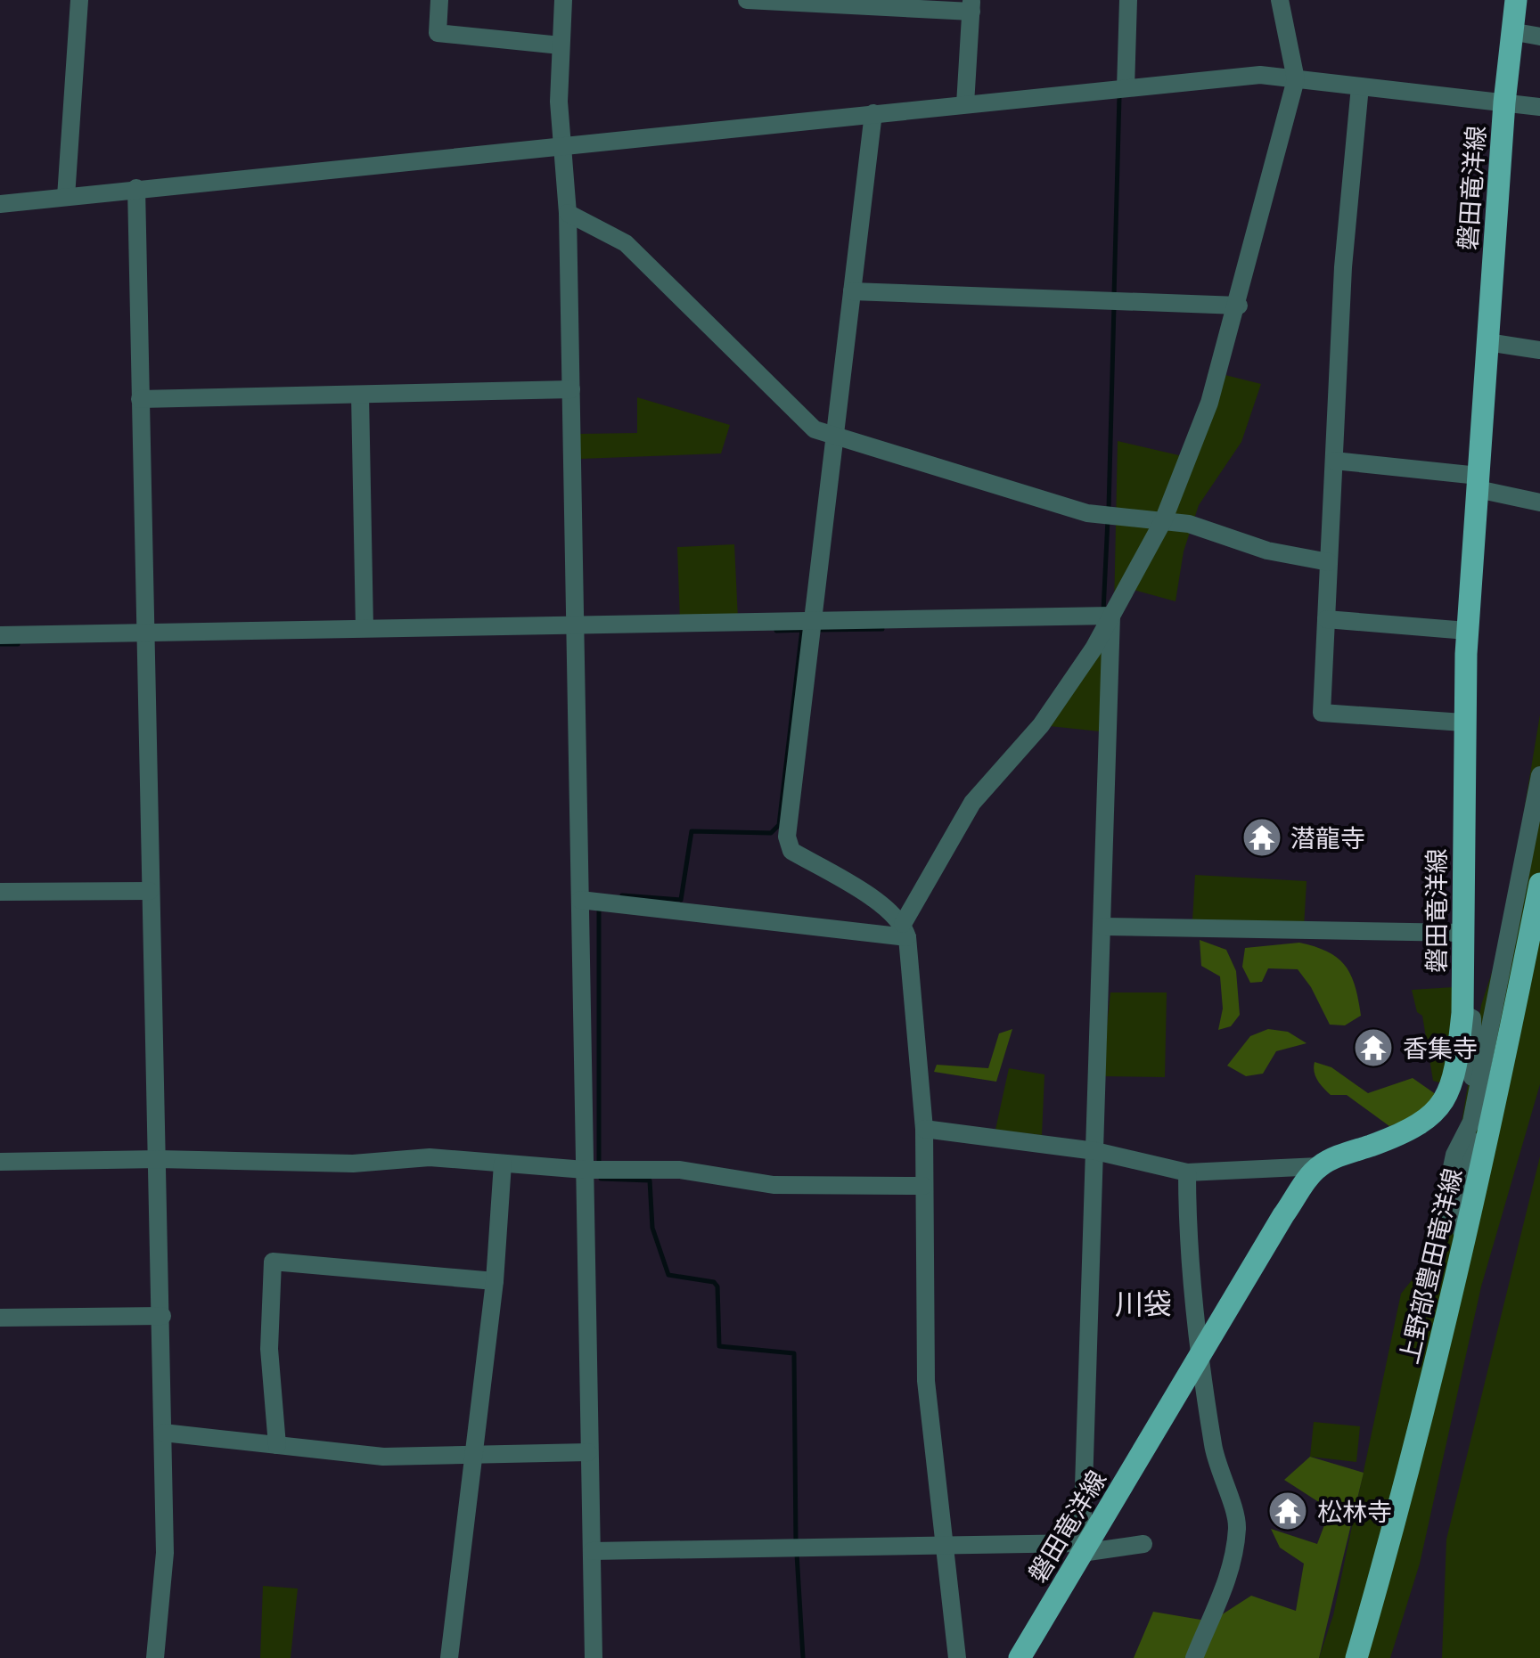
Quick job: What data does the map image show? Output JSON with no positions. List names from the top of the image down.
{
  "streets": {
    "main road": ["磐田竜洋線", "上野部豊田竜洋線"]
  },
  "districts": ["川袋"],
  "places": {
    "temple": ["潜龍寺", "香集寺", "松林寺"]
  }
}
